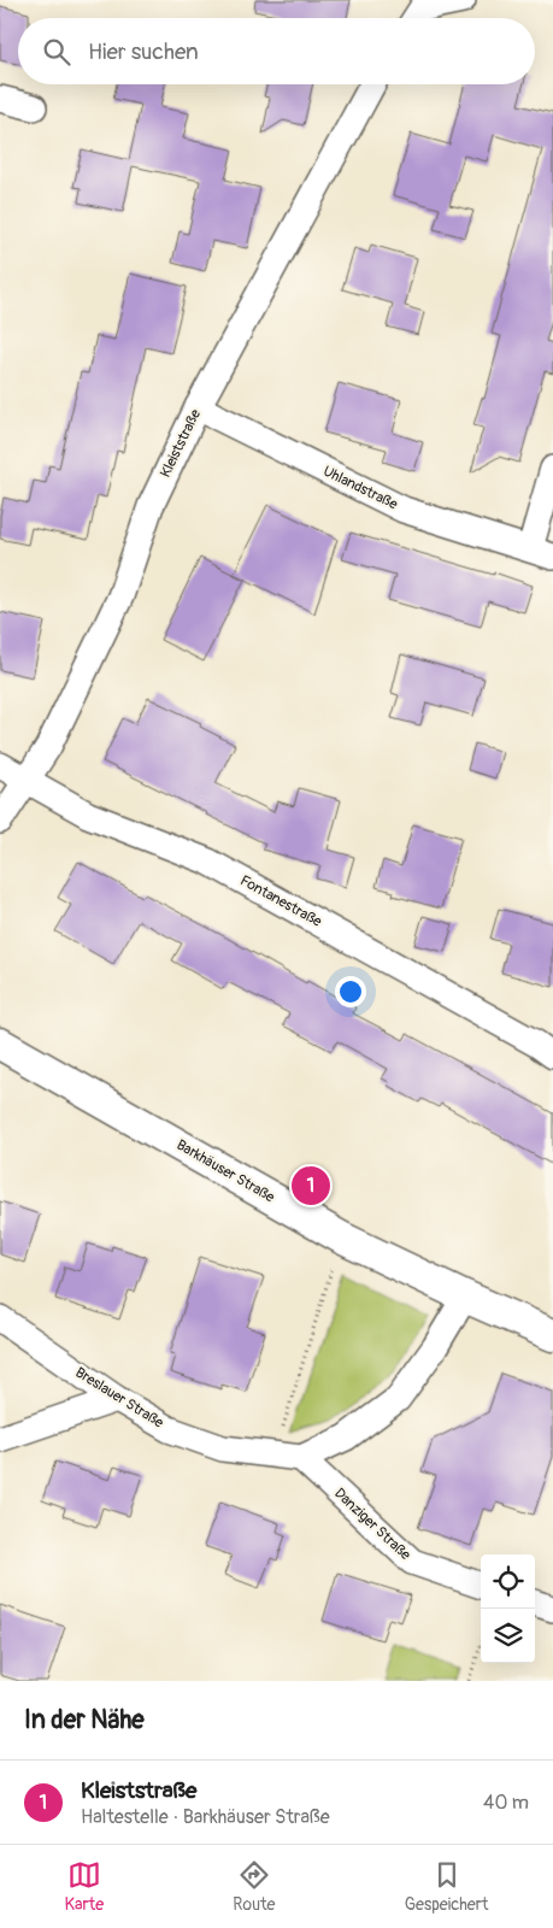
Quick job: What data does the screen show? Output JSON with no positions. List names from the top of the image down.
{
  "streets": {
    "street": [
      "Kleiststraße",
      "Uhlandstraße",
      "Fontanestraße",
      "Barkhäuser Straße",
      "Breslauer Straße",
      "Danziger Straße"
    ]
  },
  "crossings": [
    ["Kleiststraße", "Uhlandstraße"],
    ["Kleiststraße", "Fontanestraße"],
    ["Barkhäuser Straße", "Breslauer Straße"],
    ["Breslauer Straße", "Danziger Straße"]
  ],
  "page": {
    "search": "Hier suchen",
    "pins": "1",
    "heading": "In der Nähe",
    "list": [
      {
        "mark": "1",
        "name": "Kleiststraße",
        "note": "Haltestelle · Barkhäuser Straße",
        "value": "40 m"
      }
    ],
    "nav": ["Karte", "Route", "Gespeichert"]
  }
}
